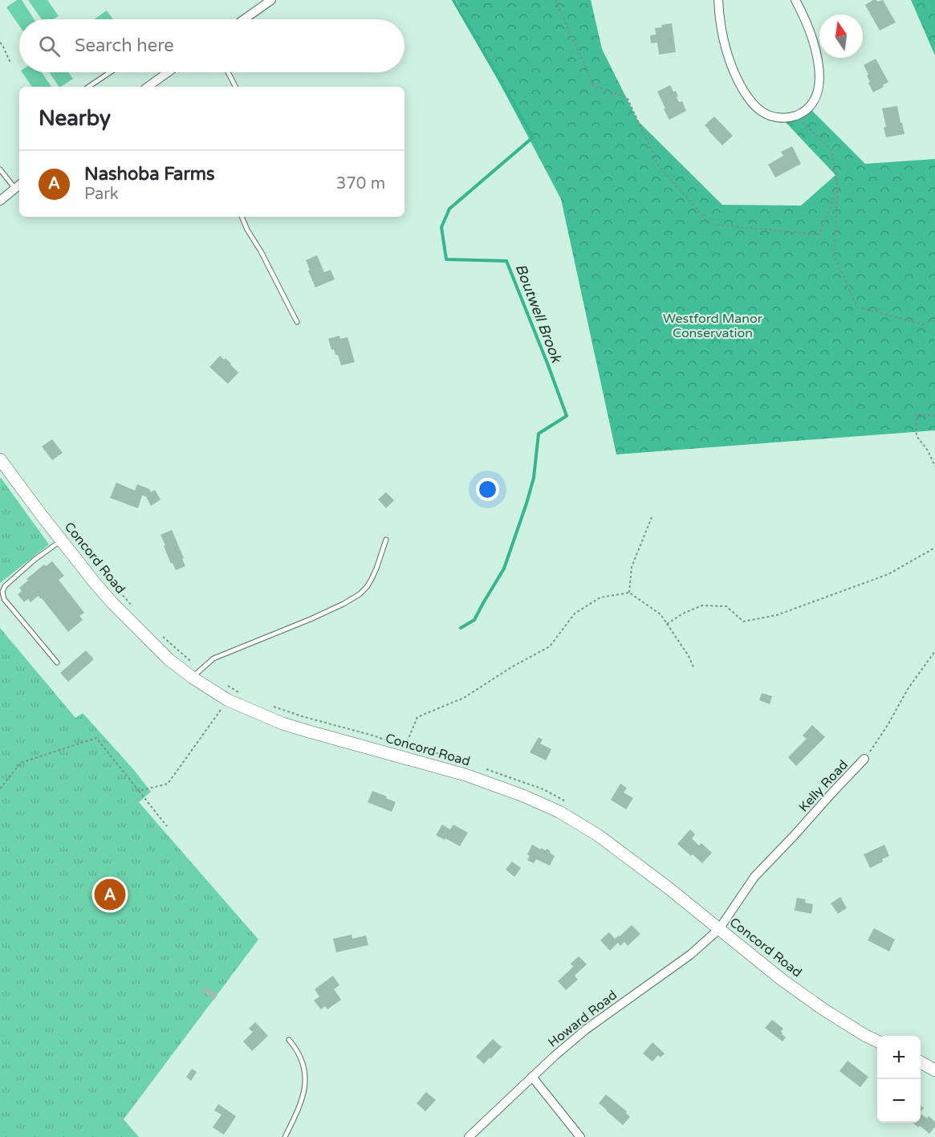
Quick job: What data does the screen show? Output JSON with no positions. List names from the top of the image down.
{
  "streets": {
    "main road": ["Concord Road"],
    "street": ["Kelly Road", "Howard Road"]
  },
  "crossings": [
    ["Concord Road", "Kelly Road"],
    ["Concord Road", "Howard Road"],
    ["Kelly Road", "Howard Road"]
  ],
  "water": ["Boutwell Brook"],
  "parks": ["Westford Manor Conservation"],
  "north": "top",
  "page": {
    "search": "Search here",
    "heading": "Nearby",
    "list": [
      {
        "mark": "A",
        "name": "Nashoba Farms",
        "note": "Park",
        "value": "370 m"
      }
    ],
    "pins": "A",
    "map_buttons": ["+", "−"]
  }
}
